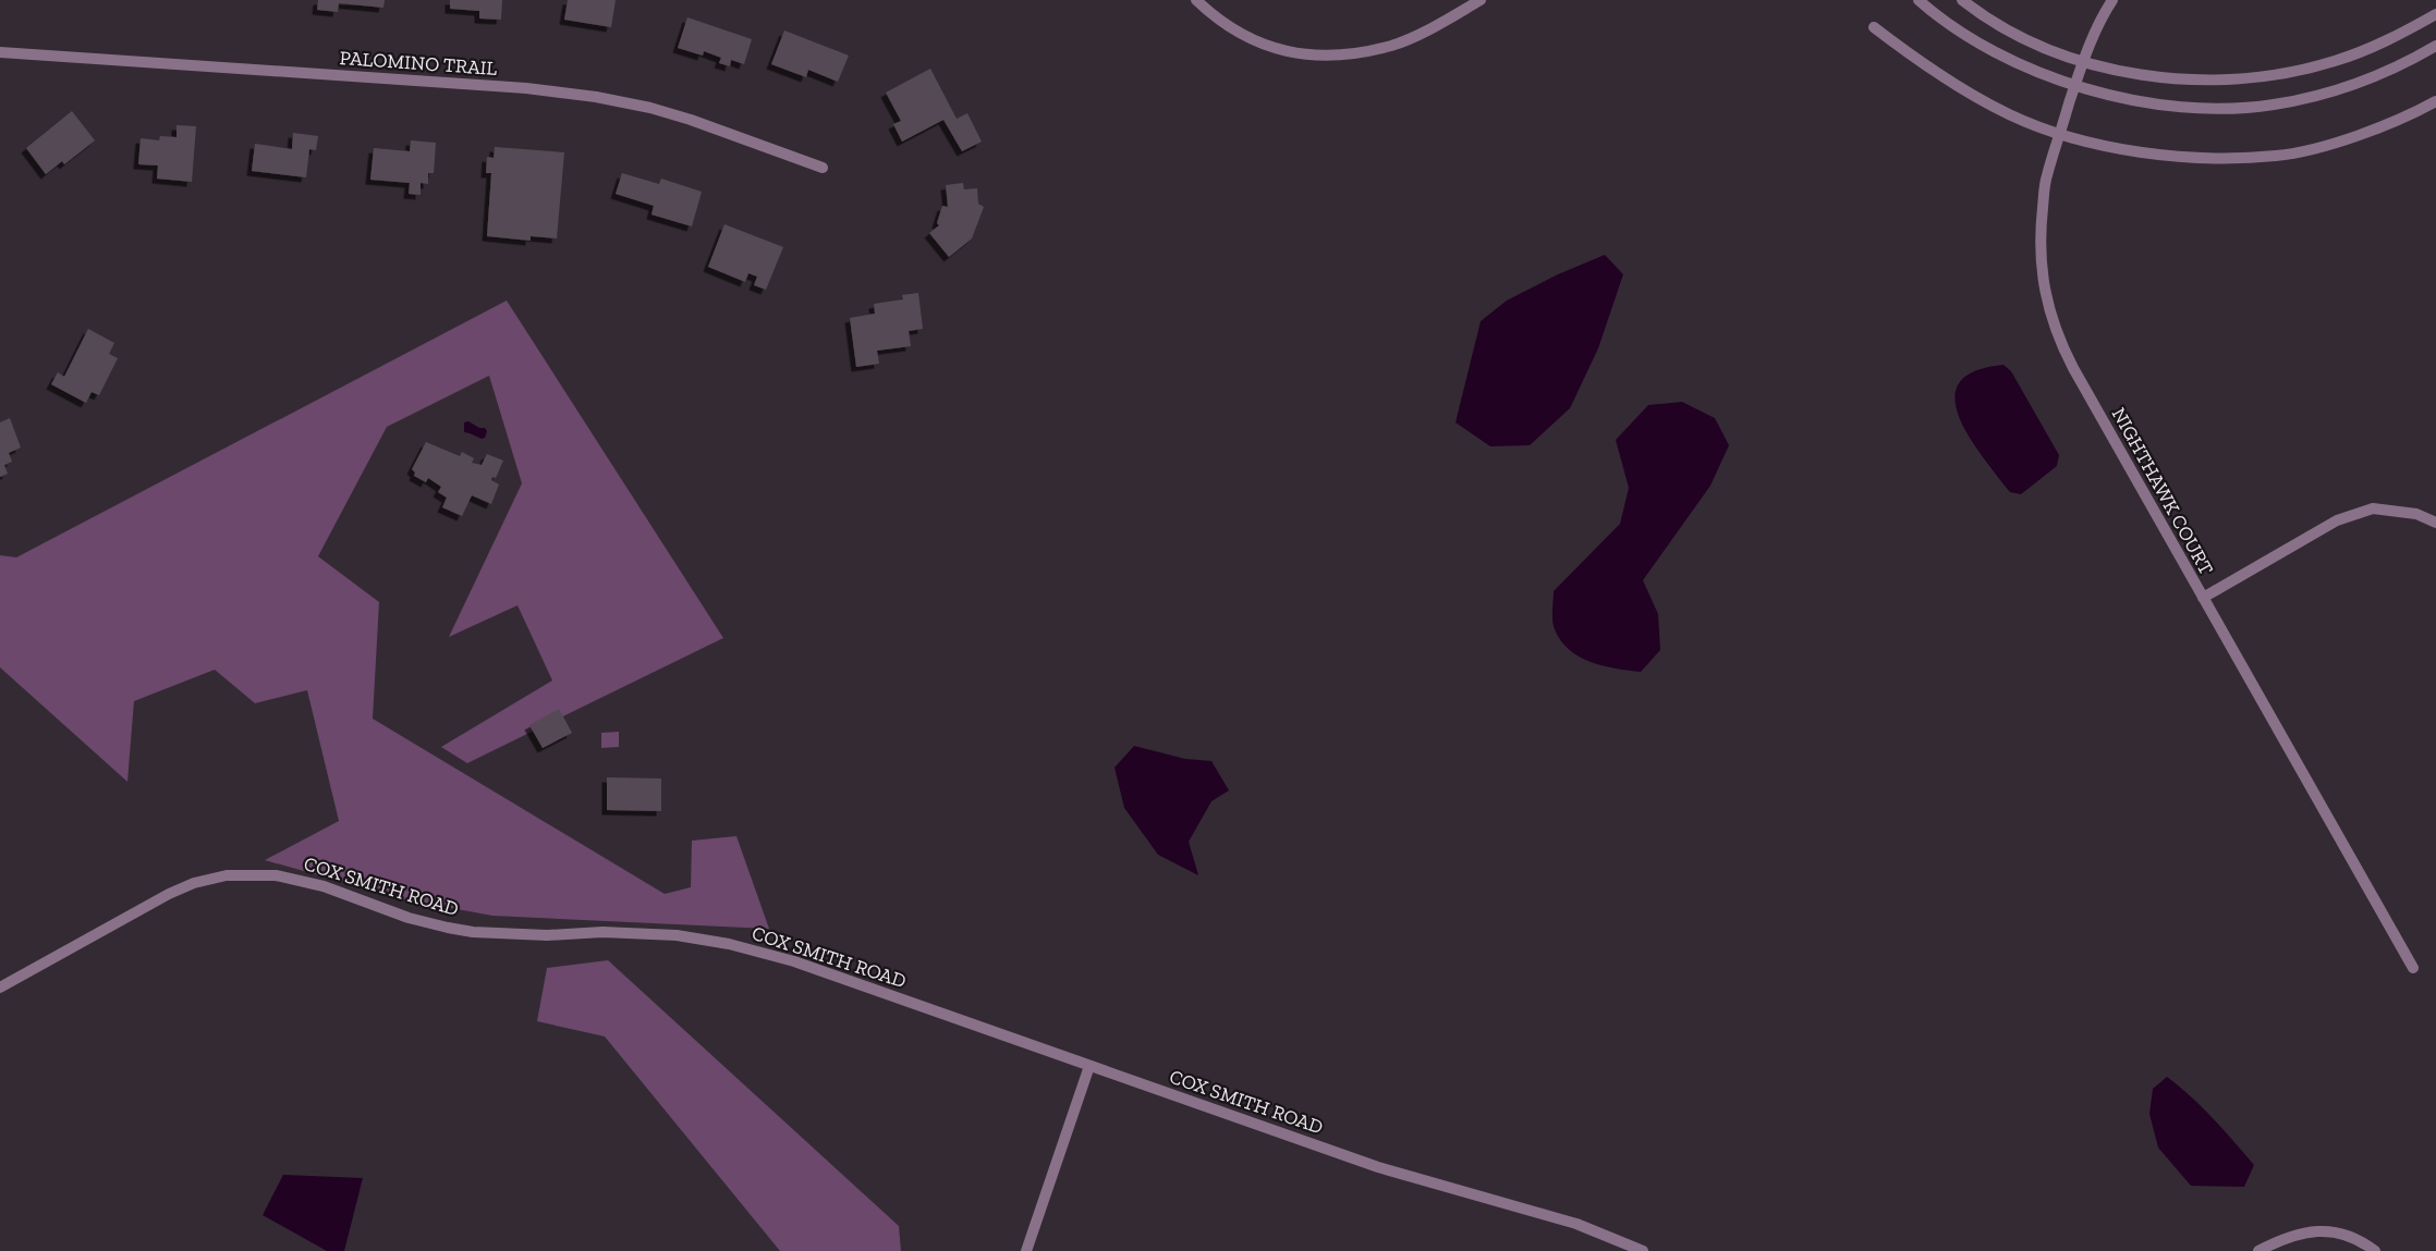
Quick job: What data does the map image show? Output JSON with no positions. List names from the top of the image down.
{
  "streets": {
    "street": ["PALOMINO TRAIL", "NIGHTHAWK COURT", "COX SMITH ROAD"]
  }
}
